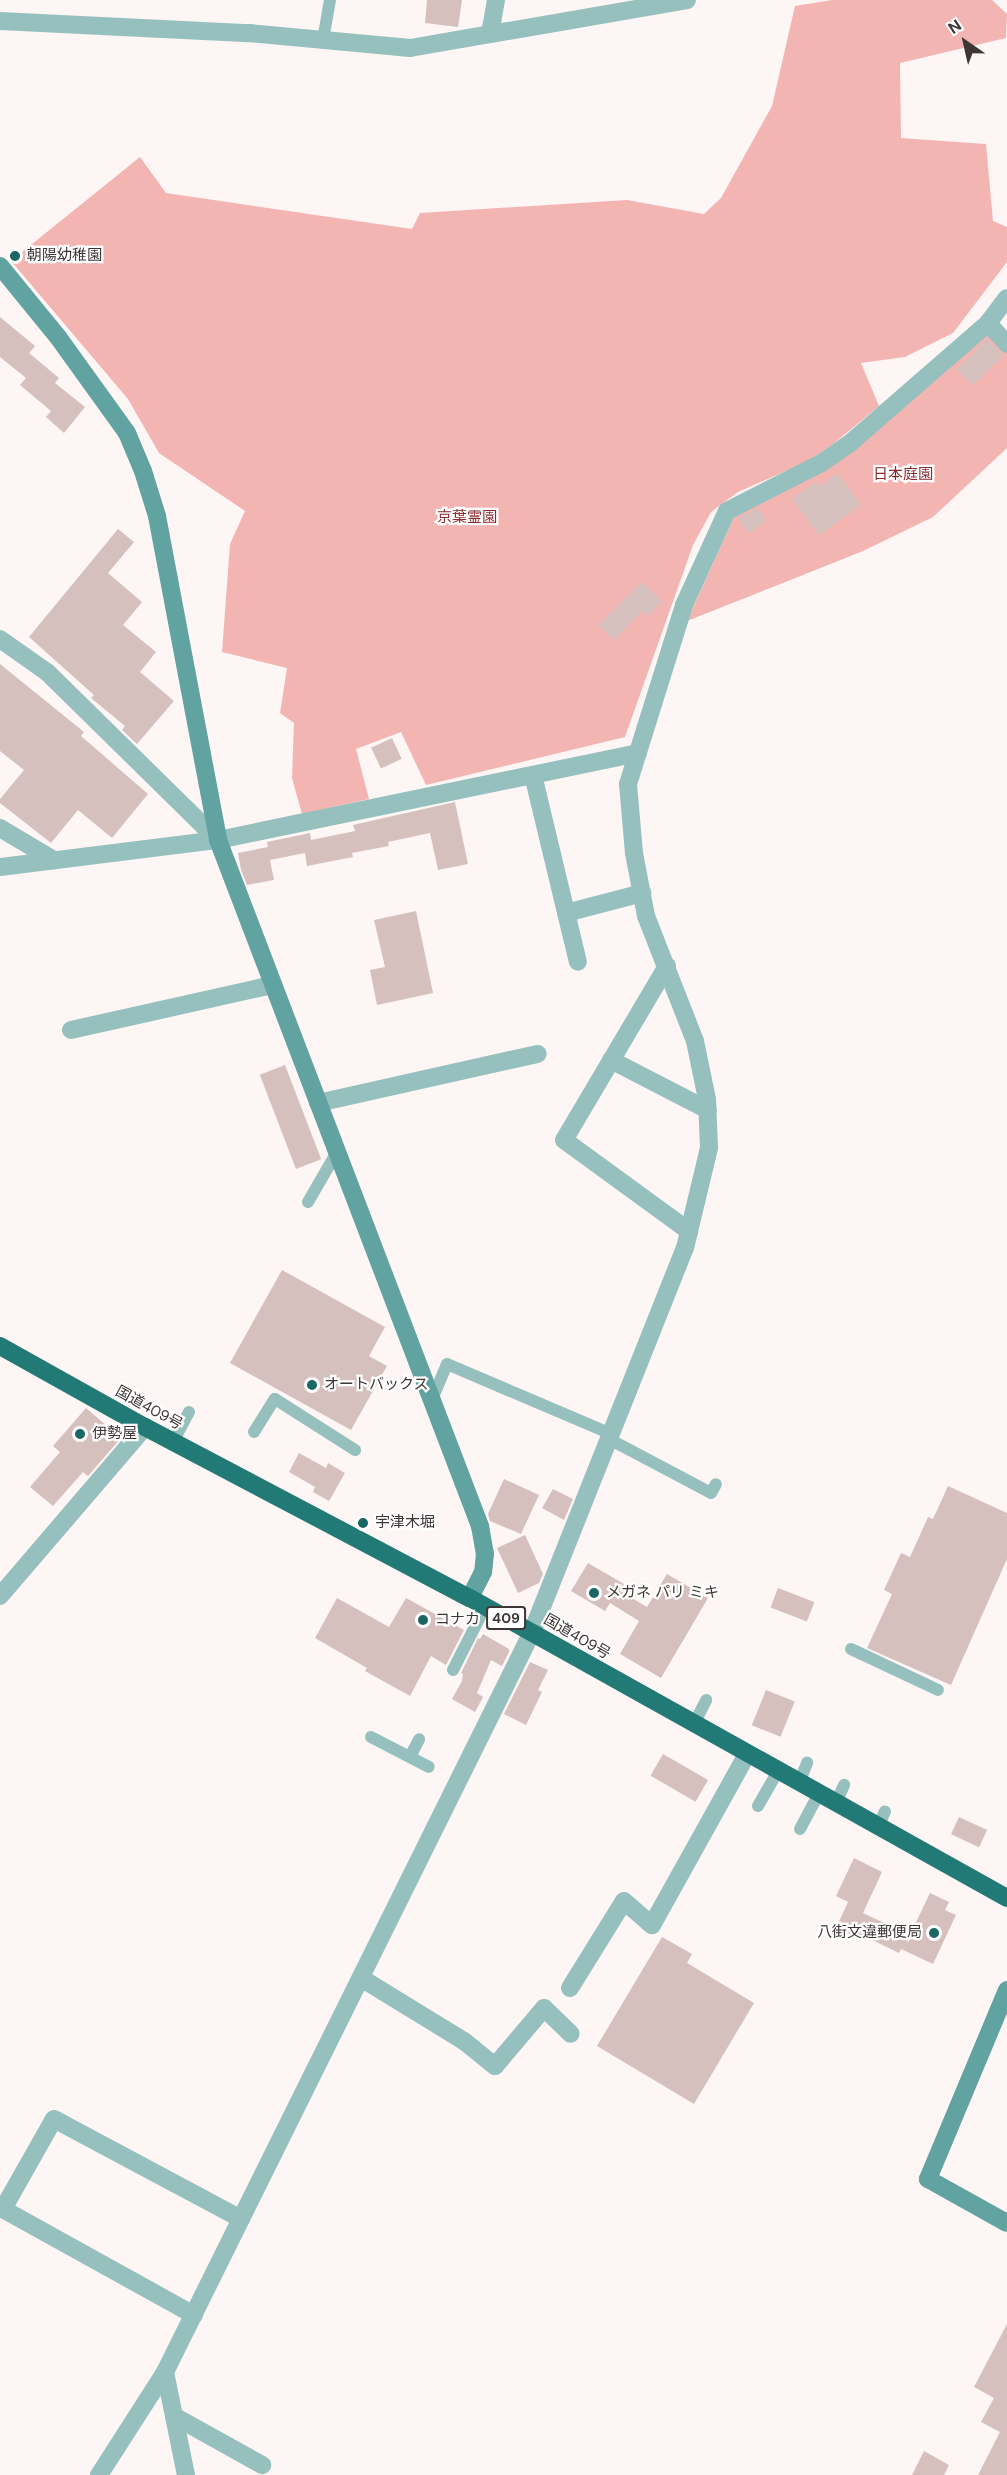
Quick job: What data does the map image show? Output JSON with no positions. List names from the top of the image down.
{
  "streets": {
    "highway": ["国道409号", "409"]
  },
  "parks": ["日本庭園", "京葉霊園"],
  "places": [
    "朝陽幼稚園",
    "オートバックス",
    "伊勢屋",
    "宇津木堀",
    "メガネ パリ ミキ",
    "コナカ",
    "八街文違郵便局"
  ],
  "north": "top left"
}
